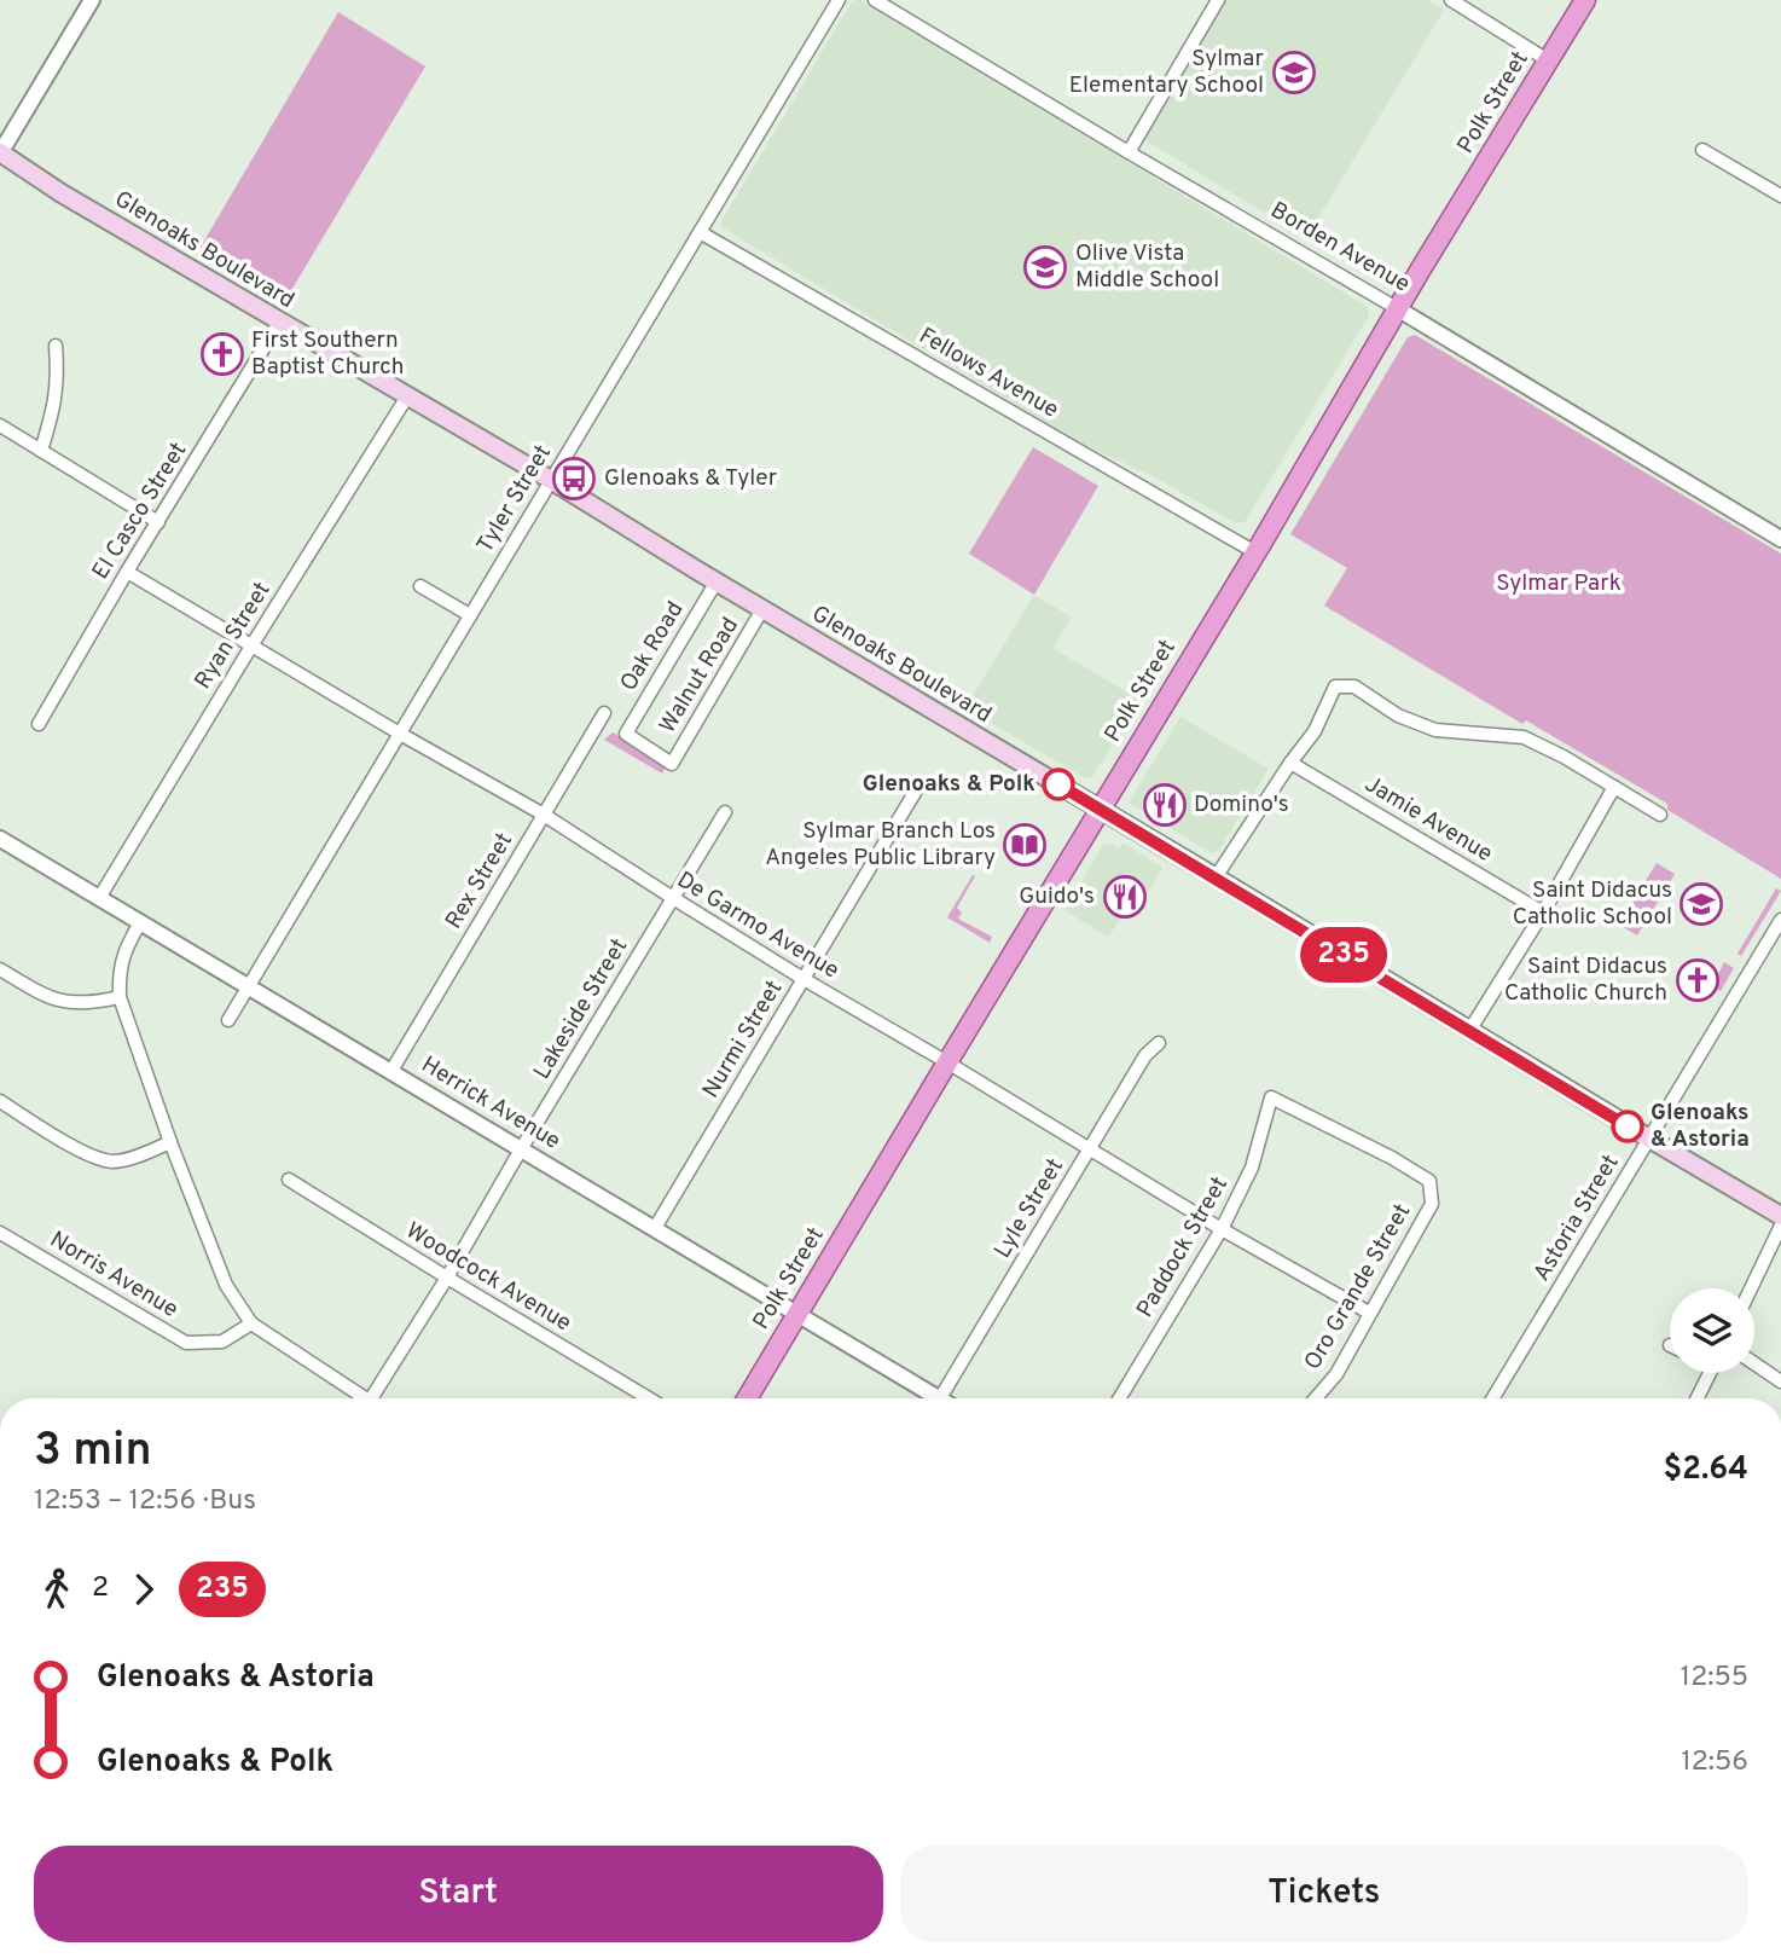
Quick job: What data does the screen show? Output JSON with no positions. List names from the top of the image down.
{
  "streets": {
    "main road": ["Polk Street", "Glenoaks Boulevard"],
    "street": [
      "Borden Avenue",
      "Fellows Avenue",
      "Tyler Street",
      "El Casco Street",
      "Ryan Street",
      "Oak Road",
      "Walnut Road",
      "Jamie Avenue",
      "Rex Street",
      "De Garmo Avenue",
      "Lakeside Street",
      "Nurmi Street",
      "Herrick Avenue",
      "Lyle Street",
      "Astoria Street",
      "Paddock Street",
      "Norris Avenue",
      "Woodcock Avenue",
      "Oro Grande Street"
    ]
  },
  "crossings": [
    ["Polk Street", "Borden Avenue"],
    ["Polk Street", "Glenoaks Boulevard"],
    ["Polk Street", "Fellows Avenue"],
    ["Polk Street", "De Garmo Avenue"],
    ["Polk Street", "Herrick Avenue"],
    ["Glenoaks Boulevard", "Tyler Street"],
    ["Glenoaks Boulevard", "El Casco Street"],
    ["Glenoaks Boulevard", "Ryan Street"],
    ["Glenoaks Boulevard", "Oak Road"],
    ["Glenoaks Boulevard", "Walnut Road"],
    ["Glenoaks Boulevard", "Astoria Street"],
    ["Fellows Avenue", "Tyler Street"],
    ["Tyler Street", "De Garmo Avenue"],
    ["Tyler Street", "Herrick Avenue"],
    ["El Casco Street", "De Garmo Avenue"],
    ["Ryan Street", "De Garmo Avenue"],
    ["Ryan Street", "Herrick Avenue"],
    ["Oak Road", "Walnut Road"],
    ["Rex Street", "De Garmo Avenue"],
    ["Rex Street", "Herrick Avenue"],
    ["De Garmo Avenue", "Lakeside Street"],
    ["De Garmo Avenue", "Nurmi Street"],
    ["De Garmo Avenue", "Lyle Street"],
    ["De Garmo Avenue", "Paddock Street"],
    ["De Garmo Avenue", "Oro Grande Street"],
    ["Lakeside Street", "Herrick Avenue"],
    ["Lakeside Street", "Woodcock Avenue"],
    ["Nurmi Street", "Herrick Avenue"],
    ["Herrick Avenue", "Lyle Street"],
    ["Paddock Street", "Oro Grande Street"]
  ],
  "parks": ["Sylmar Park"],
  "places": {
    "school or university": ["Sylmar Elementary School", "Olive Vista Middle School", "Saint Didacus Catholic School"],
    "church": ["First Southern Baptist Church", "Saint Didacus Catholic Church"],
    "bus stop": ["Glenoaks & Tyler"],
    "other": ["Glenoaks & Polk", "Glenoaks & Astoria"],
    "restaurant": ["Domino's", "Guido's"],
    "library": ["Sylmar Branch Los Angeles Public Library"]
  },
  "lines": ["bus line 235"],
  "page": {
    "on_map": "235",
    "heading": ["3 min", "12:53 – 12:56 · Bus", "$2.64"],
    "legs": ["2", "235"],
    "list": [
      {
        "name": "Glenoaks & Astoria",
        "value": "12:55"
      },
      {
        "name": "Glenoaks & Polk",
        "value": "12:56"
      }
    ],
    "buttons": ["Start", "Tickets"]
  }
}
